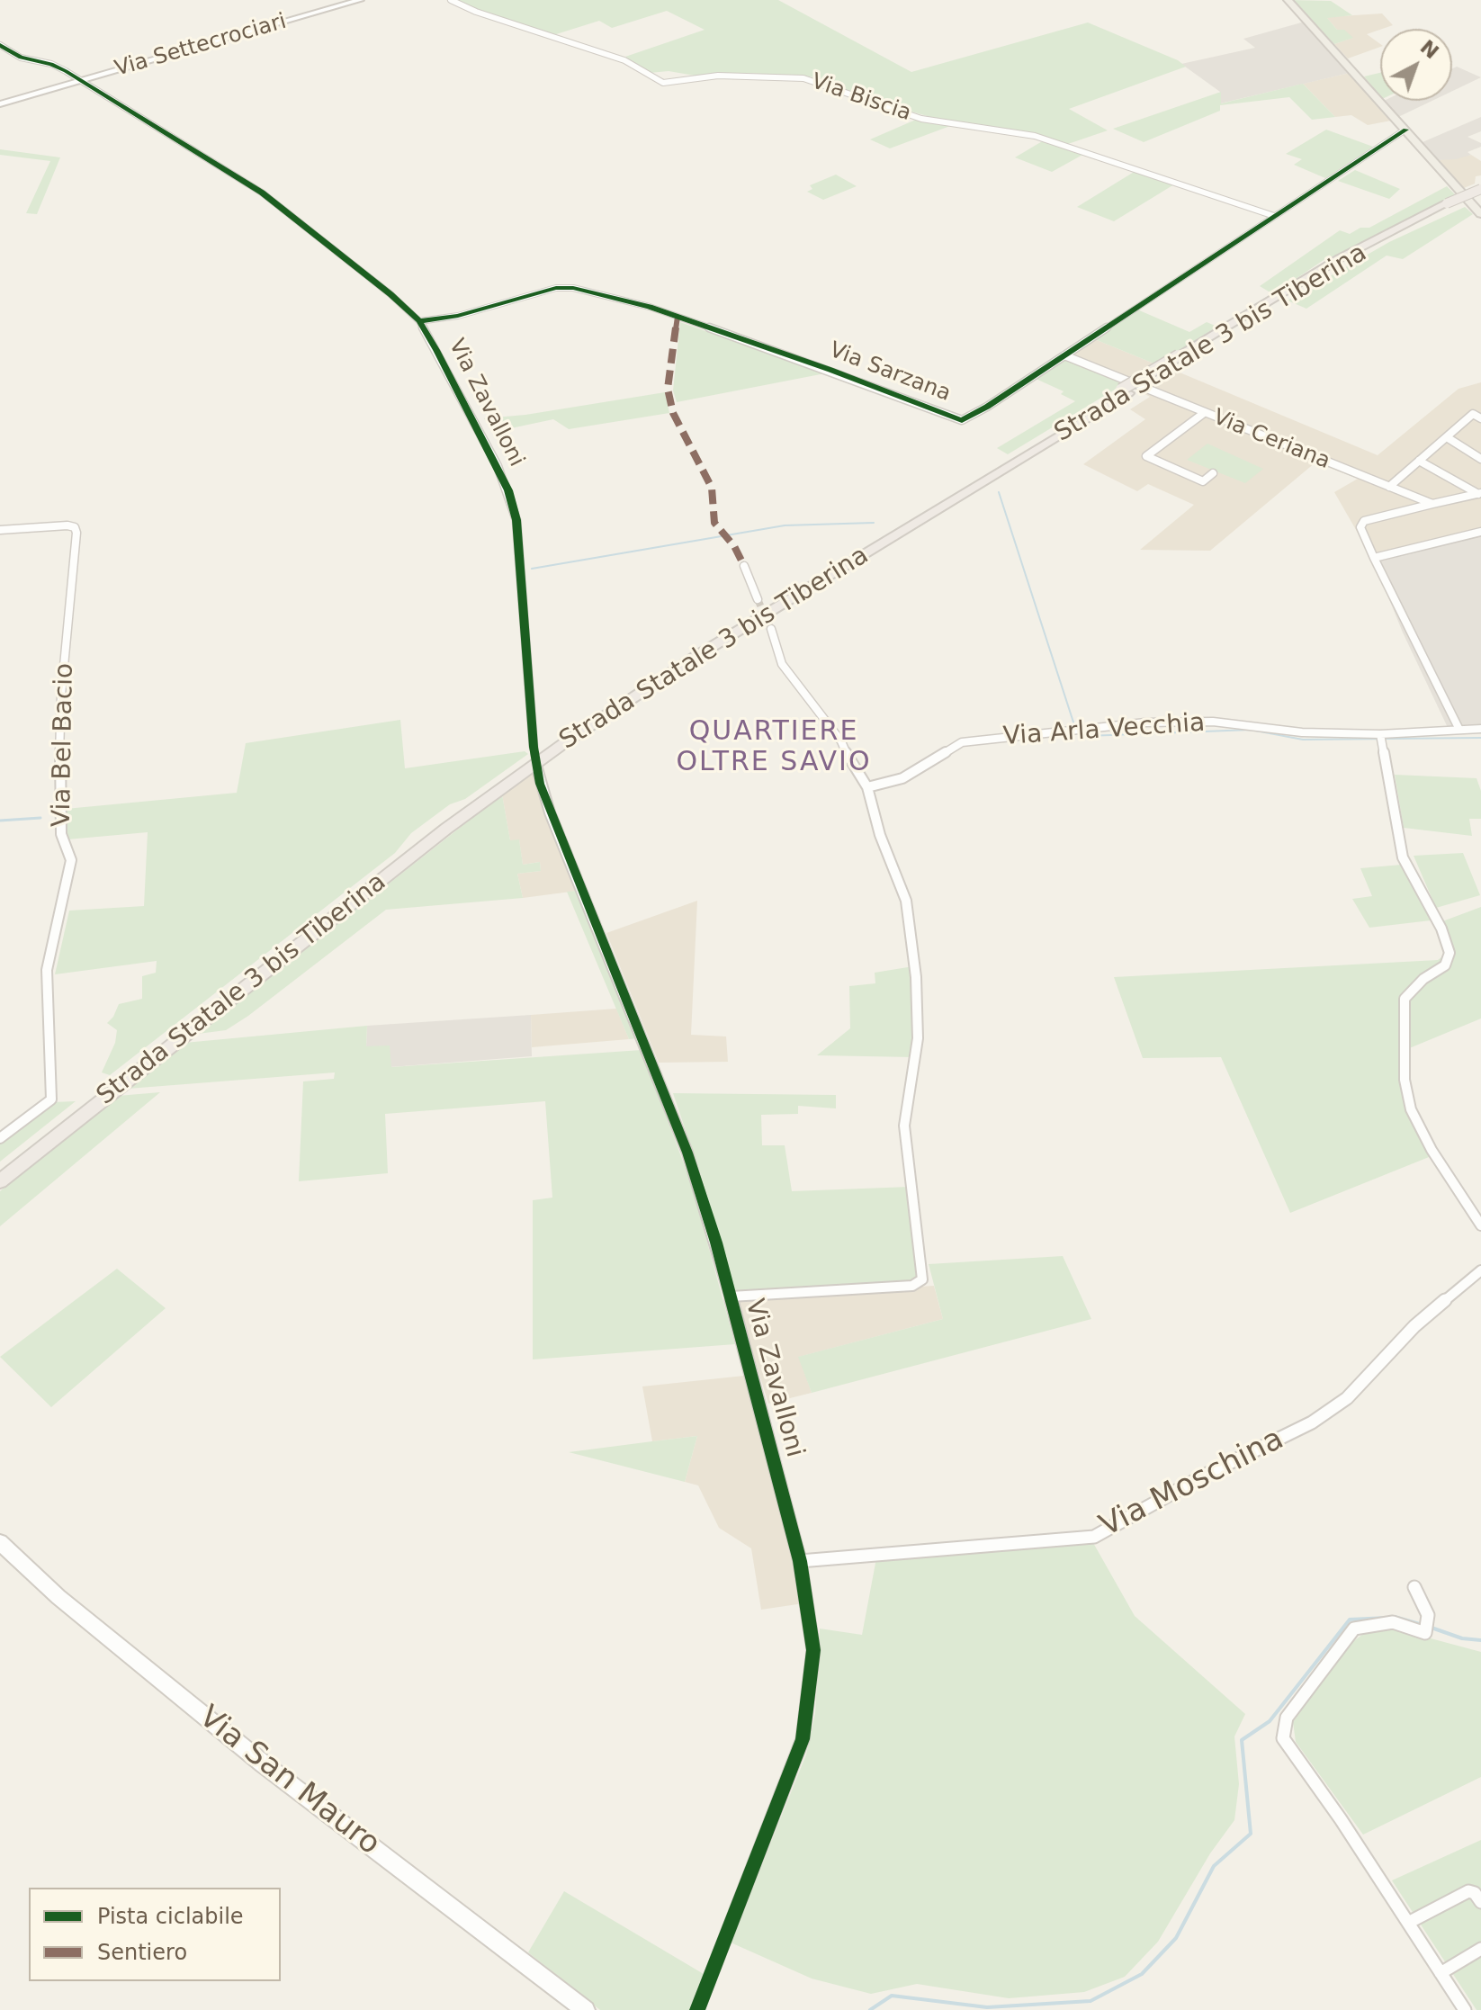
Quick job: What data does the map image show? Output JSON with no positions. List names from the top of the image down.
{
  "streets": {
    "highway": ["Strada Statale 3 bis Tiberina"],
    "main road": ["Via Settecrociari", "Via San Mauro"],
    "street": [
      "Via Biscia",
      "Via Sarzana",
      "Via Zavalloni",
      "Via Ceriana",
      "Via Arla Vecchia",
      "Via Bel Bacio",
      "Via Moschina"
    ]
  },
  "crossings": [
    ["Via Settecrociari", "Via Zavalloni"],
    ["Via Biscia", "Via Sarzana"],
    ["Via Sarzana", "Via Zavalloni"],
    ["Via Sarzana", "Via Ceriana"],
    ["Via Zavalloni", "Via Moschina"]
  ],
  "districts": ["QUARTIERE OLTRE SAVIO"],
  "legend": ["Pista ciclabile", "Sentiero"],
  "north": "top right"
}
